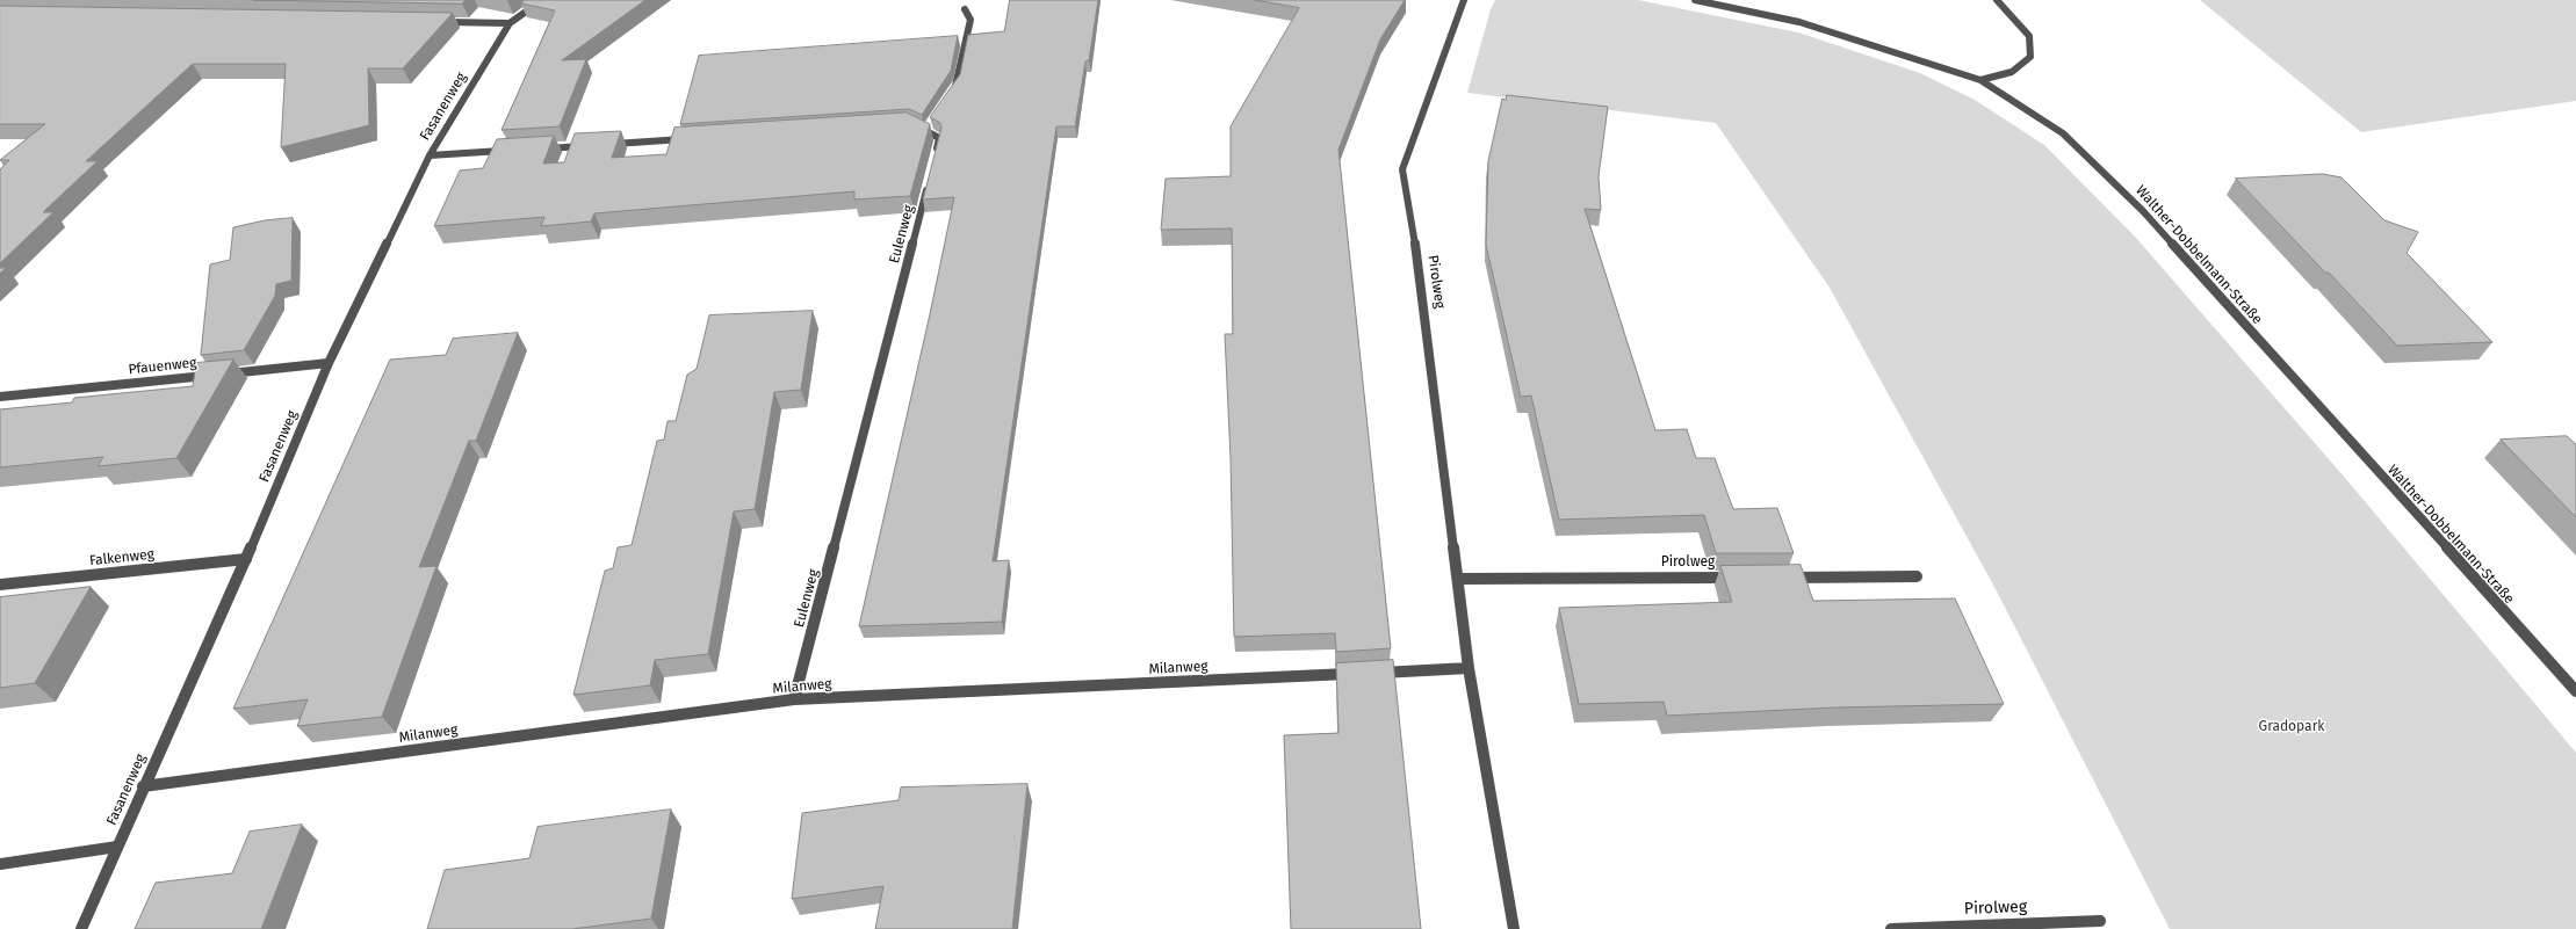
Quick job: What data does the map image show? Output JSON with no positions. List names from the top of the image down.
{
  "streets": {
    "street": [
      "Fasanenweg",
      "Eulenweg",
      "Walther-Dobbelmann-Straße",
      "Pirolweg",
      "Pfauenweg",
      "Falkenweg",
      "Milanweg"
    ]
  },
  "crossings": [
    ["Fasanenweg", "Pfauenweg"],
    ["Fasanenweg", "Falkenweg"],
    ["Fasanenweg", "Milanweg"],
    ["Eulenweg", "Milanweg"],
    ["Pirolweg", "Milanweg"]
  ],
  "parks": ["Gradopark"]
}
